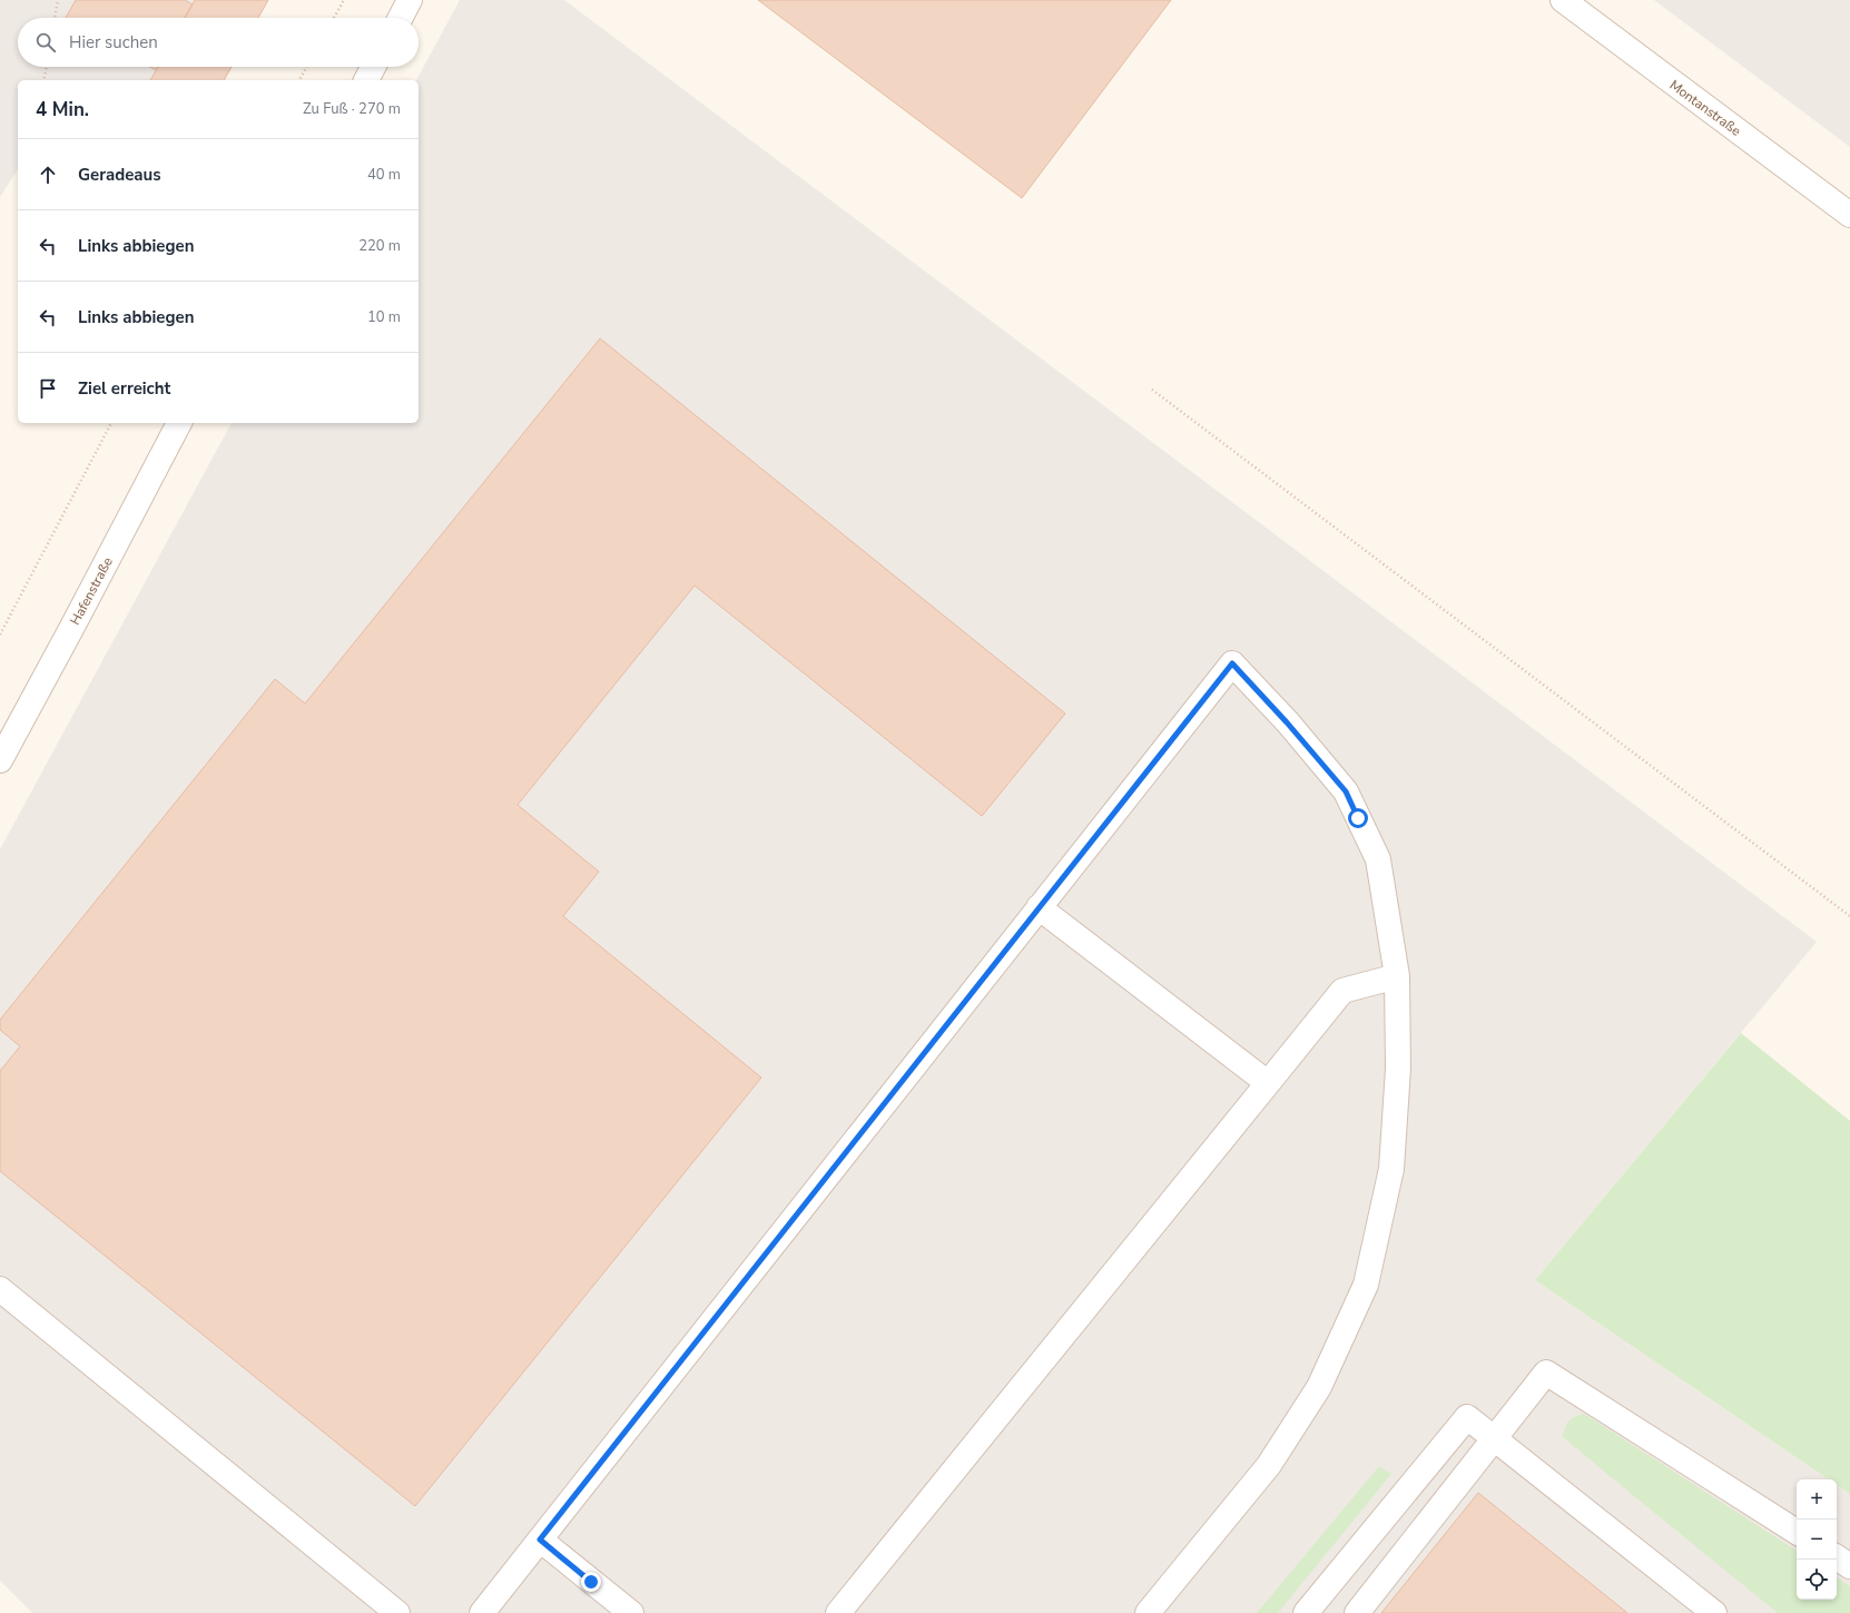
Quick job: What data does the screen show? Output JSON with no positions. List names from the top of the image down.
{
  "streets": {
    "street": ["Montanstraße", "Hafenstraße"]
  },
  "page": {
    "search": "Hier suchen",
    "heading": ["4 Min.", "Zu Fuß · 270 m"],
    "list": [
      ["Geradeaus", "40 m"],
      ["Links abbiegen", "220 m"],
      ["Links abbiegen", "10 m"],
      "Ziel erreicht"
    ],
    "map_buttons": ["+", "−"]
  }
}
